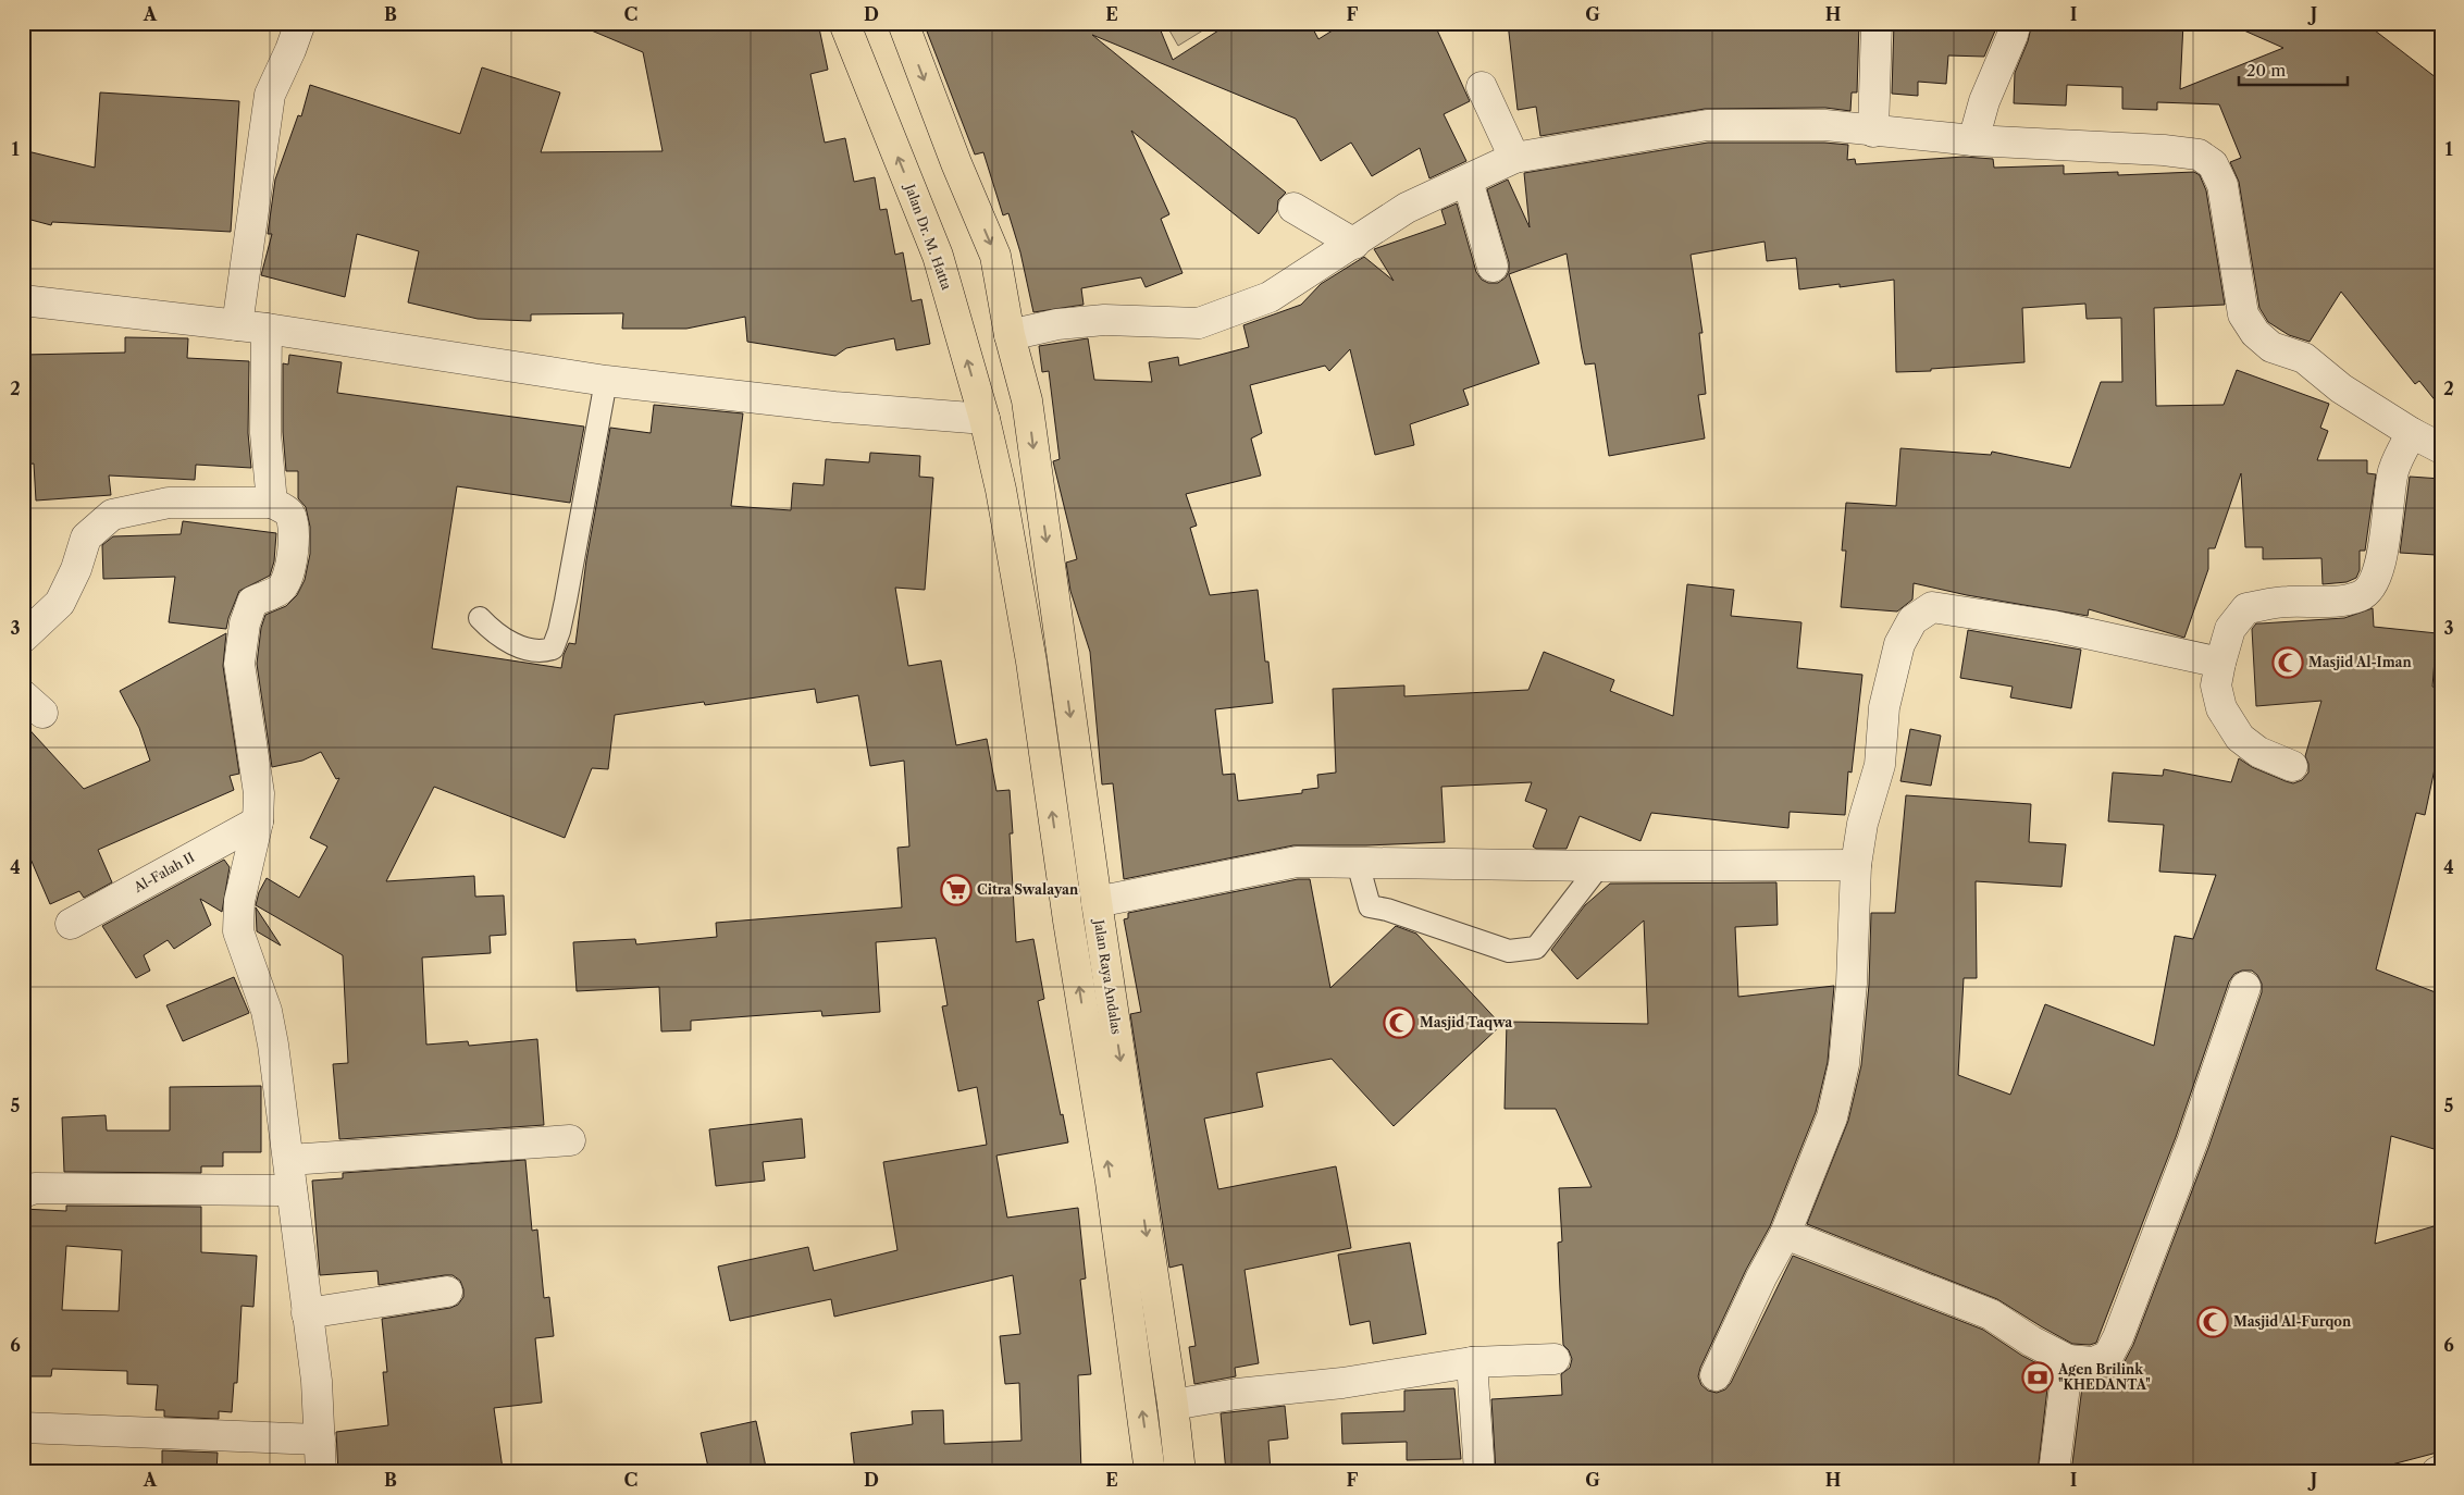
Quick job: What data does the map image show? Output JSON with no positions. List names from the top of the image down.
{
  "streets": {
    "main road": ["Jalan Dr. M. Hatta", "Jalan Raya Andalas"],
    "street": ["Al-Falah II"]
  },
  "one_way": ["Jalan Dr. M. Hatta", "Jalan Raya Andalas"],
  "places": {
    "mosque": ["Masjid Al-Iman", "Masjid Taqwa", "Masjid Al-Furqon"],
    "supermarket": ["Citra Swalayan"],
    "bank": ["Agen Brilink \"KHEDANTA\""]
  },
  "scale_bar": "20 m",
  "grid": {
    "columns": [
      "A",
      "B",
      "C",
      "D",
      "E",
      "F",
      "G",
      "H",
      "I",
      "J"
    ],
    "rows": [
      "1",
      "2",
      "3",
      "4",
      "5",
      "6"
    ]
  }
}
